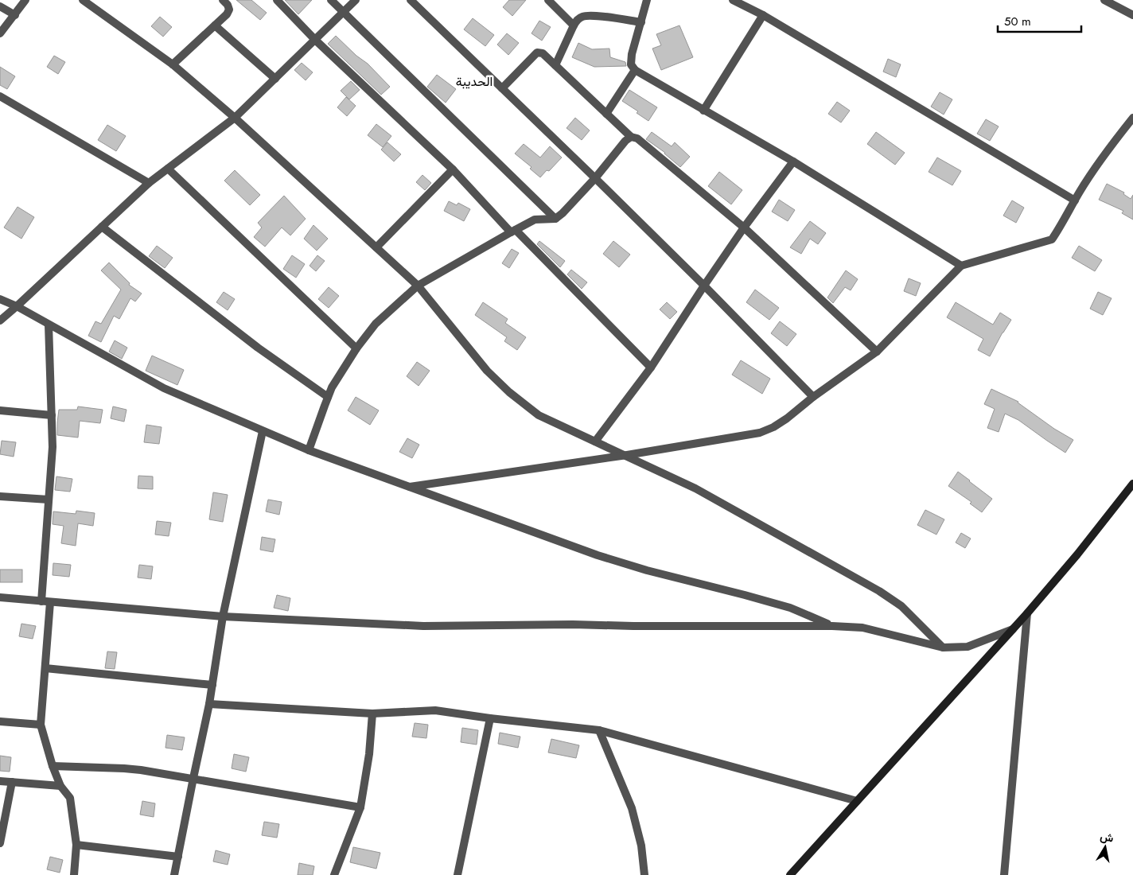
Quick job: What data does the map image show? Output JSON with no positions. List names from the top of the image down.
{
  "districts": ["الحديبة"],
  "scale_bar": "50 m",
  "north": "top"
}
